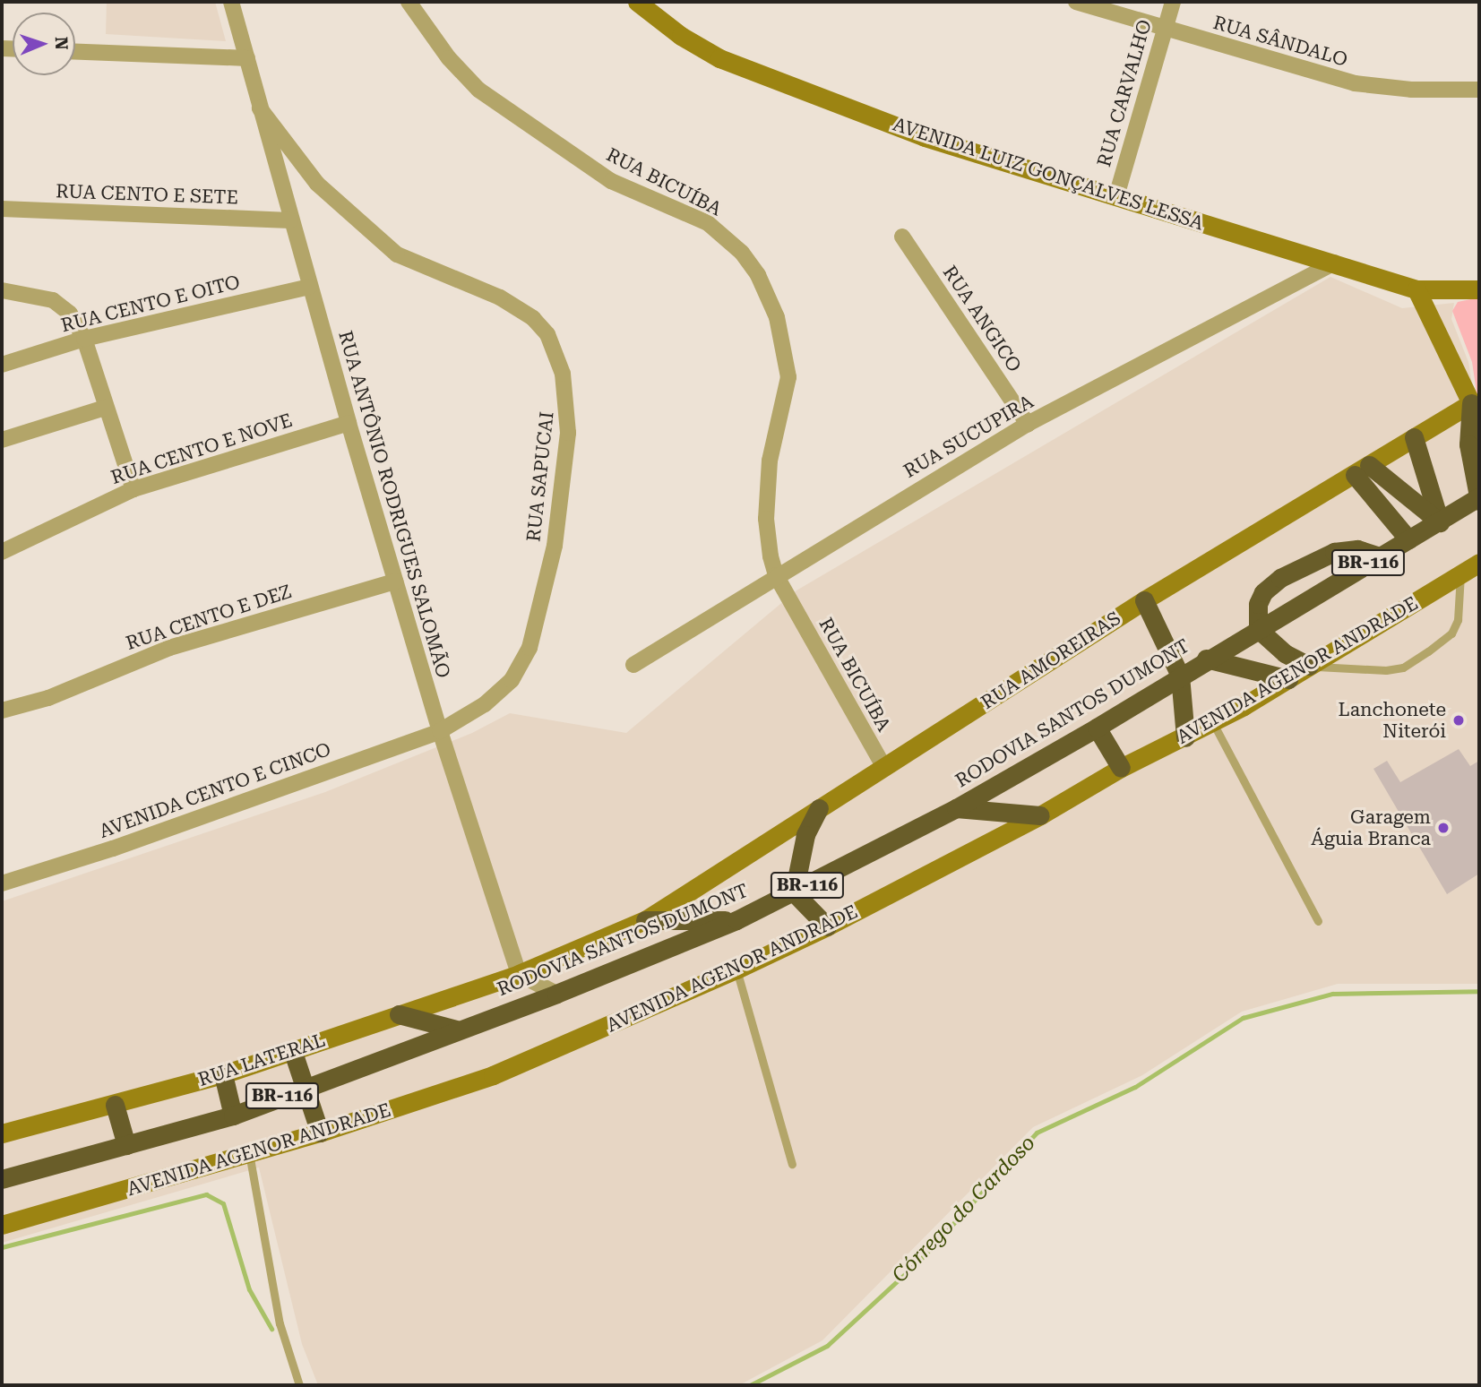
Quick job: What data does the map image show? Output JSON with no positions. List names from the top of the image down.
{
  "streets": {
    "highway": ["BR-116", "RODOVIA SANTOS DUMONT"],
    "street": [
      "RUA SÂNDALO",
      "RUA CARVALHO",
      "AVENIDA LUIZ GONÇALVES LESSA",
      "RUA BICUÍBA",
      "RUA CENTO E SETE",
      "RUA CENTO E OITO",
      "RUA ANGICO",
      "RUA SUCUPIRA",
      "RUA CENTO E NOVE",
      "RUA SAPUCAI",
      "RUA ANTÔNIO RODRIGUES SALOMÃO",
      "RUA CENTO E DEZ",
      "RUA AMOREIRAS",
      "AVENIDA AGENOR ANDRADE",
      "AVENIDA CENTO E CINCO",
      "RUA LATERAL"
    ]
  },
  "crossings": [
    ["RUA SÂNDALO", "RUA CARVALHO"],
    ["RUA CARVALHO", "AVENIDA LUIZ GONÇALVES LESSA"],
    ["AVENIDA LUIZ GONÇALVES LESSA", "RUA SUCUPIRA"],
    ["RUA BICUÍBA", "RUA SUCUPIRA"],
    ["RUA BICUÍBA", "RUA AMOREIRAS"],
    ["RUA CENTO E SETE", "RUA ANTÔNIO RODRIGUES SALOMÃO"],
    ["RUA CENTO E OITO", "RUA ANTÔNIO RODRIGUES SALOMÃO"],
    ["RUA ANGICO", "RUA SUCUPIRA"],
    ["RUA CENTO E NOVE", "RUA ANTÔNIO RODRIGUES SALOMÃO"],
    ["RUA SAPUCAI", "RUA ANTÔNIO RODRIGUES SALOMÃO"],
    ["RUA SAPUCAI", "AVENIDA CENTO E CINCO"],
    ["RUA ANTÔNIO RODRIGUES SALOMÃO", "RUA CENTO E DEZ"],
    ["RUA ANTÔNIO RODRIGUES SALOMÃO", "RUA AMOREIRAS"],
    ["RUA ANTÔNIO RODRIGUES SALOMÃO", "AVENIDA CENTO E CINCO"],
    ["RUA ANTÔNIO RODRIGUES SALOMÃO", "RUA LATERAL"],
    ["RUA AMOREIRAS", "RUA LATERAL"]
  ],
  "water": ["Córrego do Cardoso"],
  "places": ["Lanchonete Niterói", "Garagem Águia Branca"],
  "north": "right"
}
